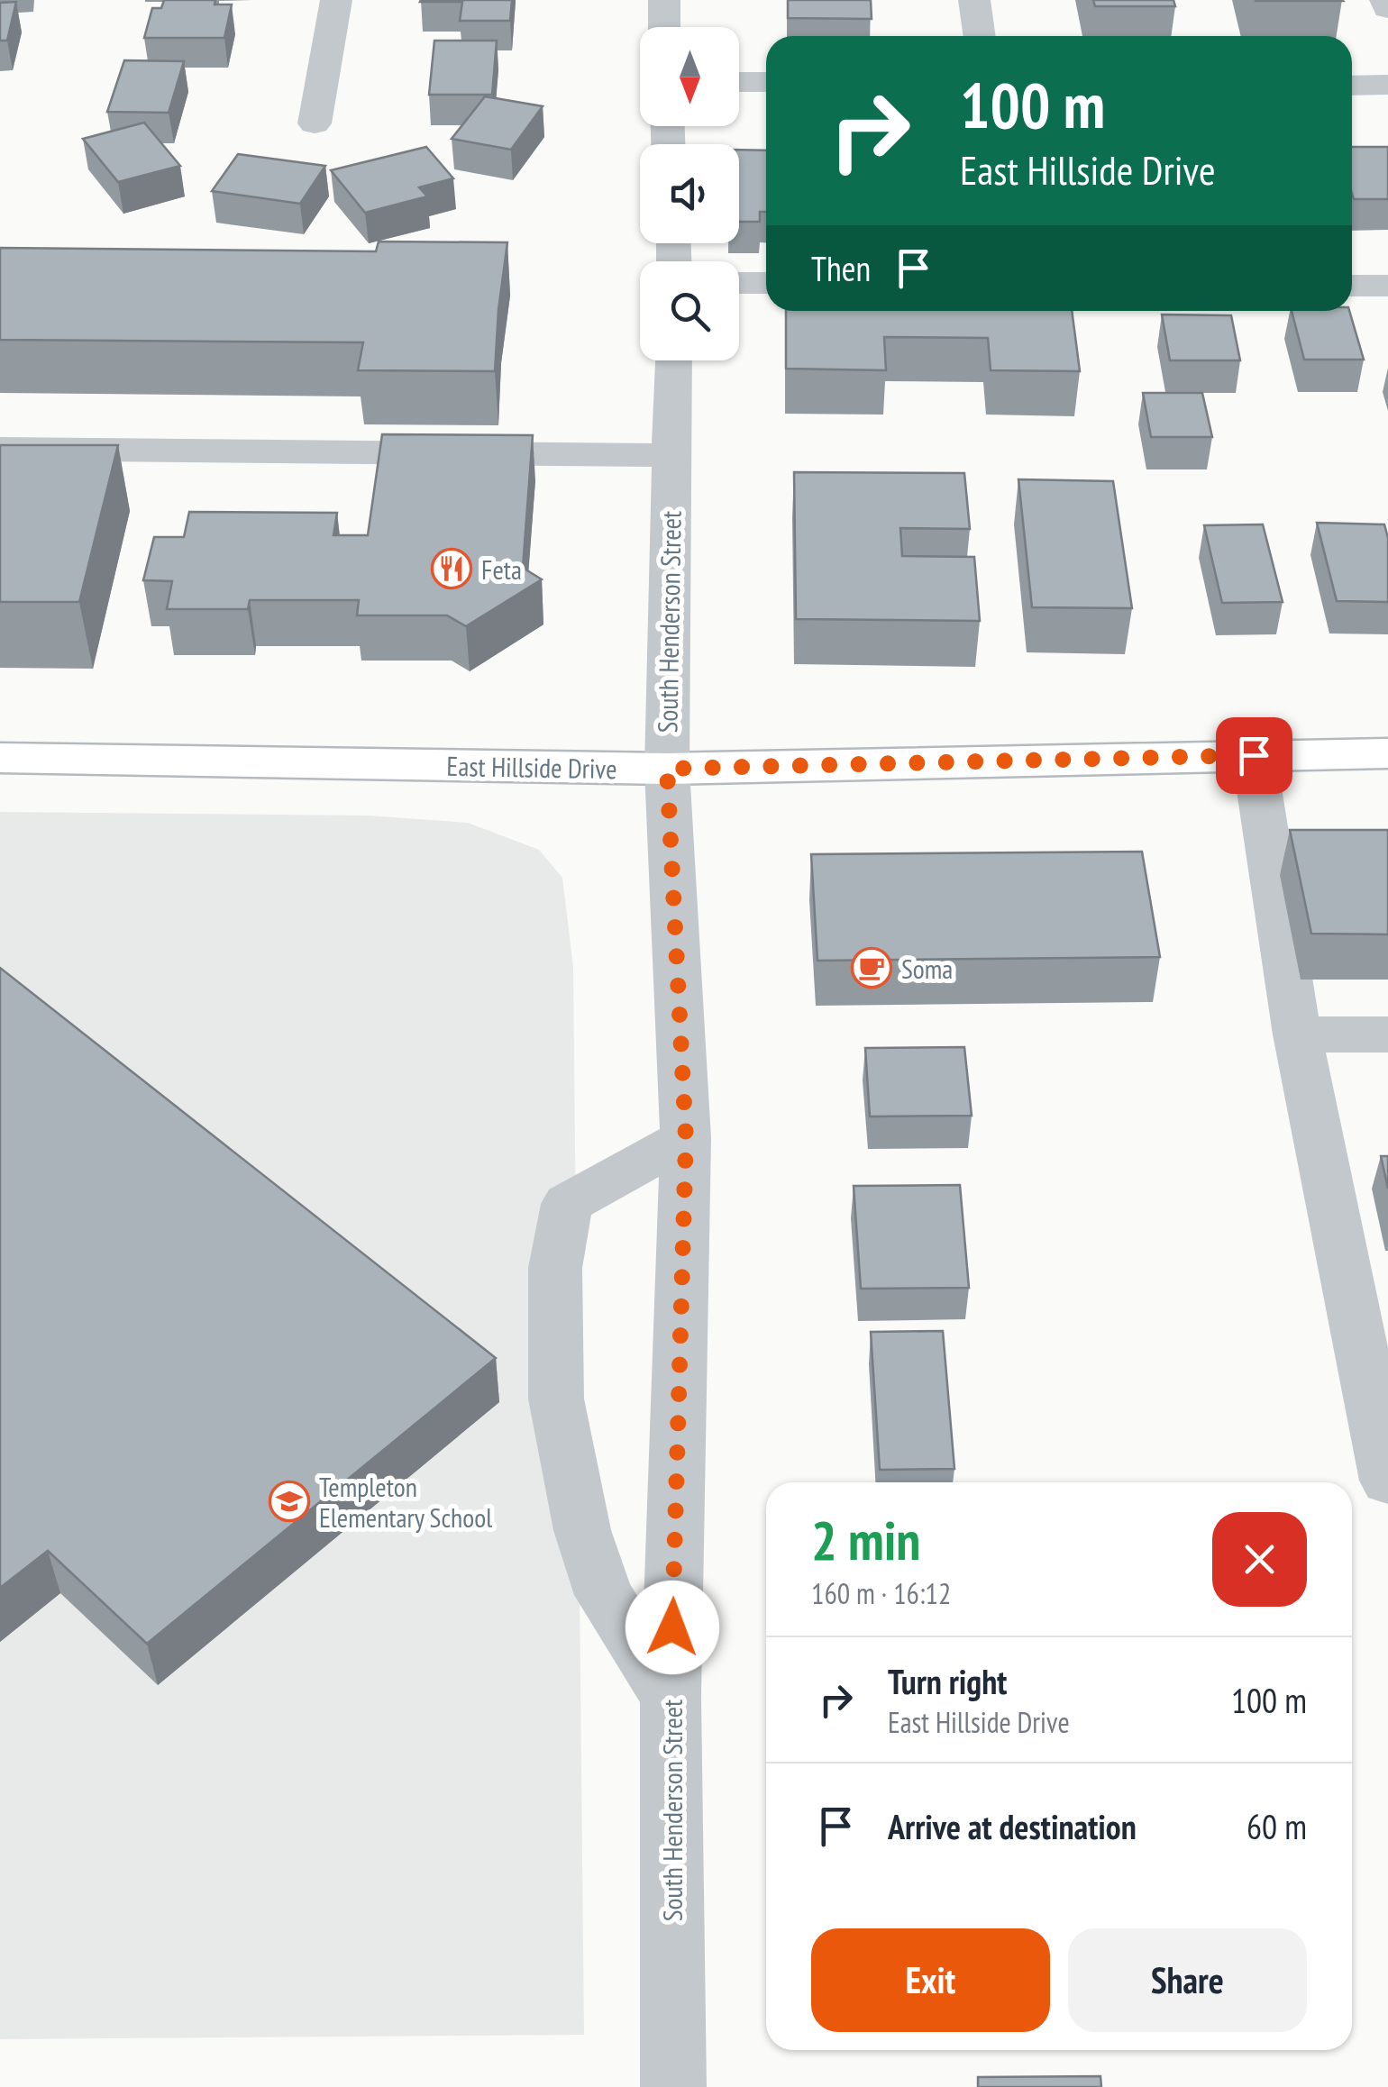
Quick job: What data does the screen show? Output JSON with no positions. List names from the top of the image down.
{
  "streets": {
    "main road": ["East Hillside Drive"],
    "street": ["South Henderson Street"]
  },
  "crossings": [
    ["South Henderson Street", "East Hillside Drive"]
  ],
  "places": {
    "restaurant": ["Feta"],
    "cafe": ["Soma"],
    "school or university": ["Templeton Elementary School"]
  },
  "north": "bottom",
  "page": {
    "turn": ["100 m", "East Hillside Drive"],
    "then": "Then",
    "heading": ["2 min", "160 m · 16:12"],
    "list": [
      {
        "name": "Turn right",
        "note": "East Hillside Drive",
        "value": "100 m"
      },
      {
        "name": "Arrive at destination",
        "value": "60 m"
      }
    ],
    "buttons": ["Exit", "Share"]
  }
}
